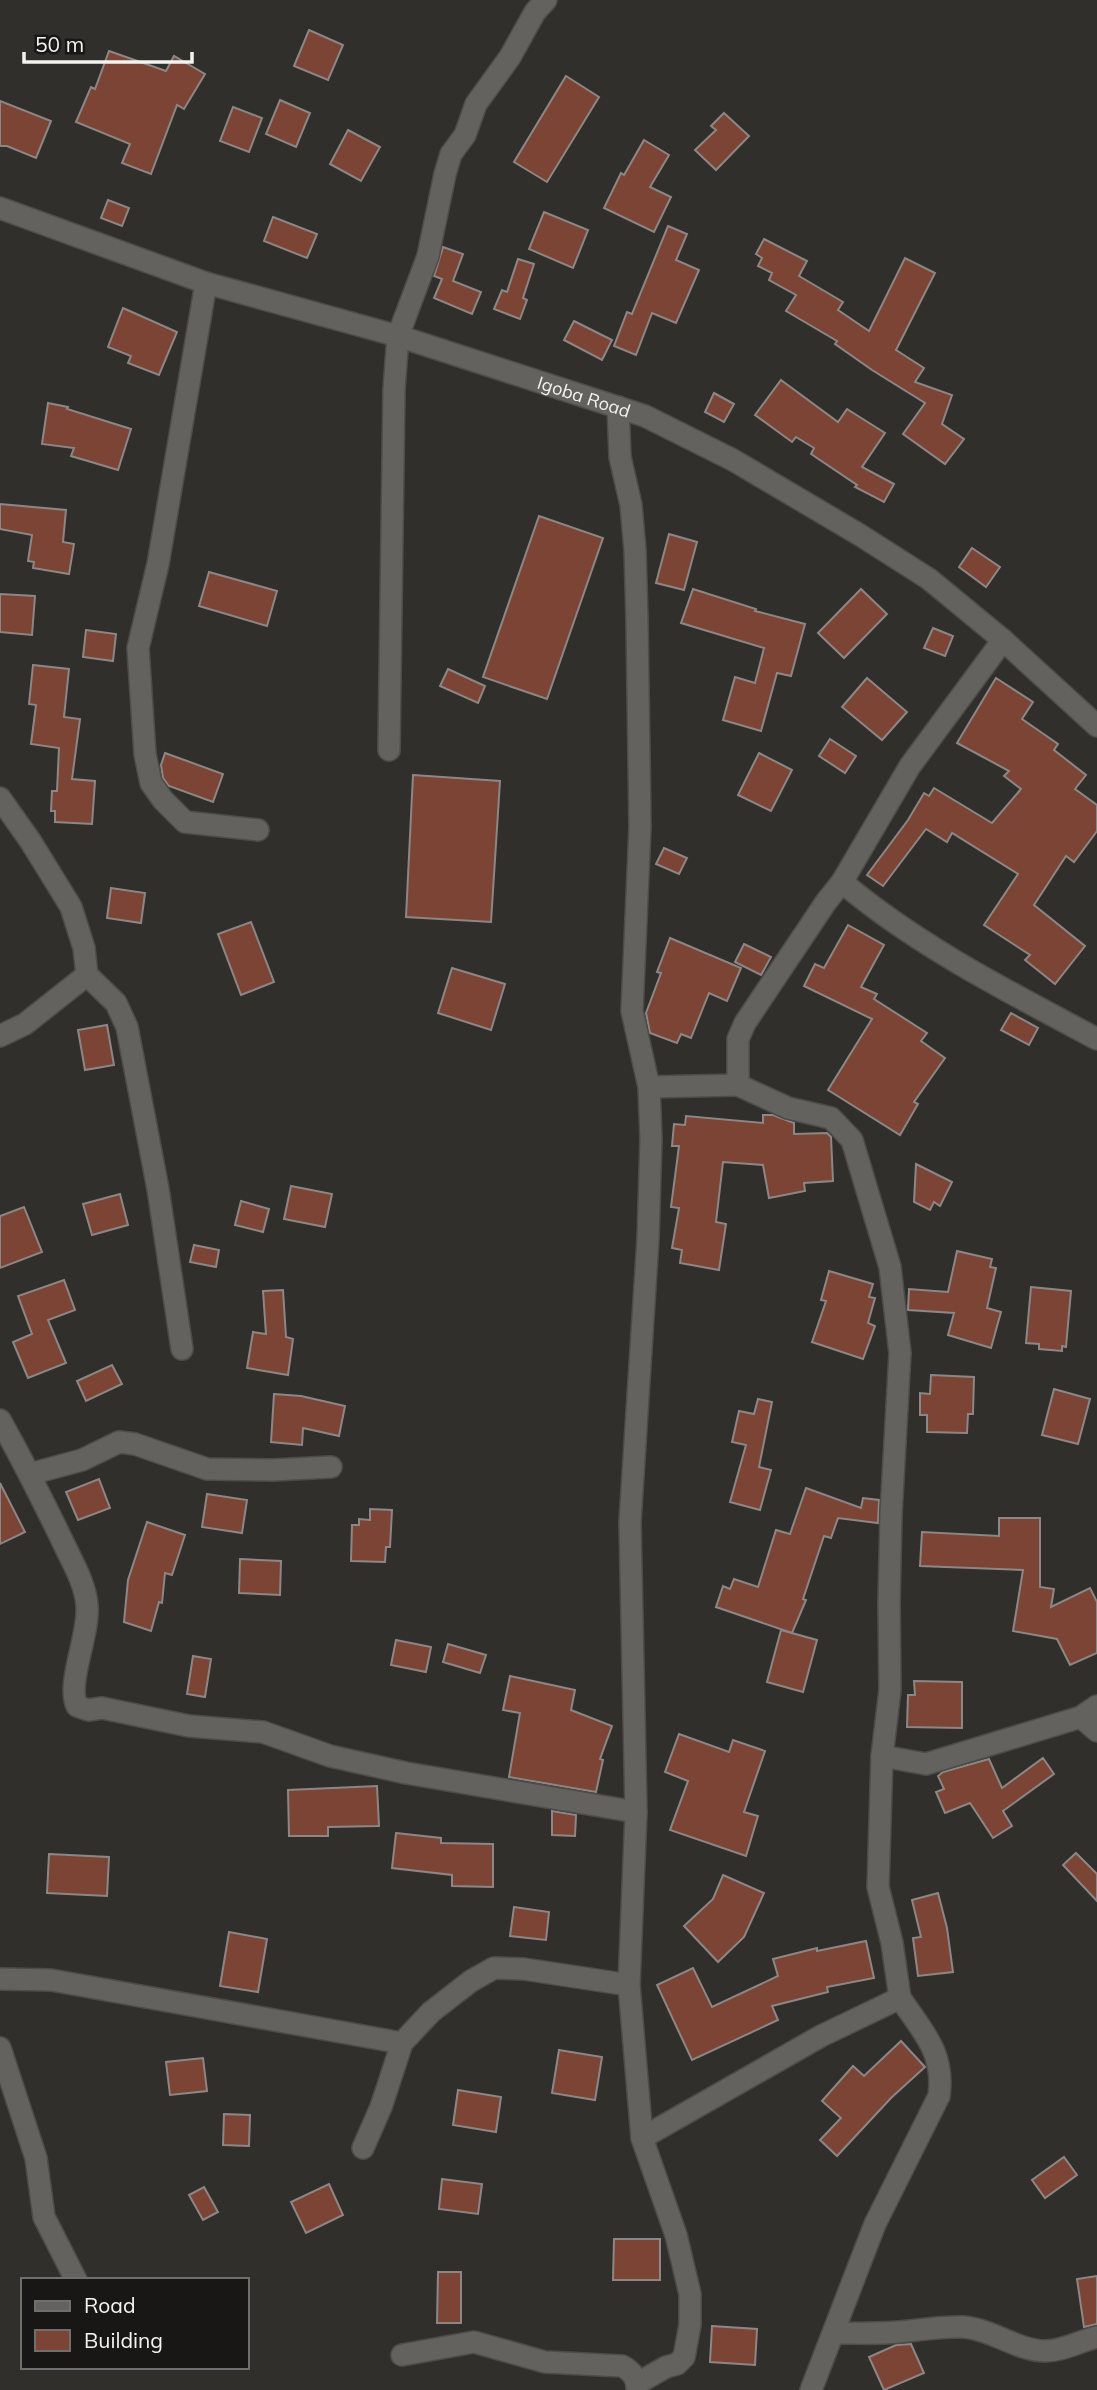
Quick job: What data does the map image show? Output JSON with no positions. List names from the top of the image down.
{
  "streets": {
    "street": ["Igoba Road"]
  },
  "legend": ["Road", "Building"],
  "scale_bar": "50 m"
}
